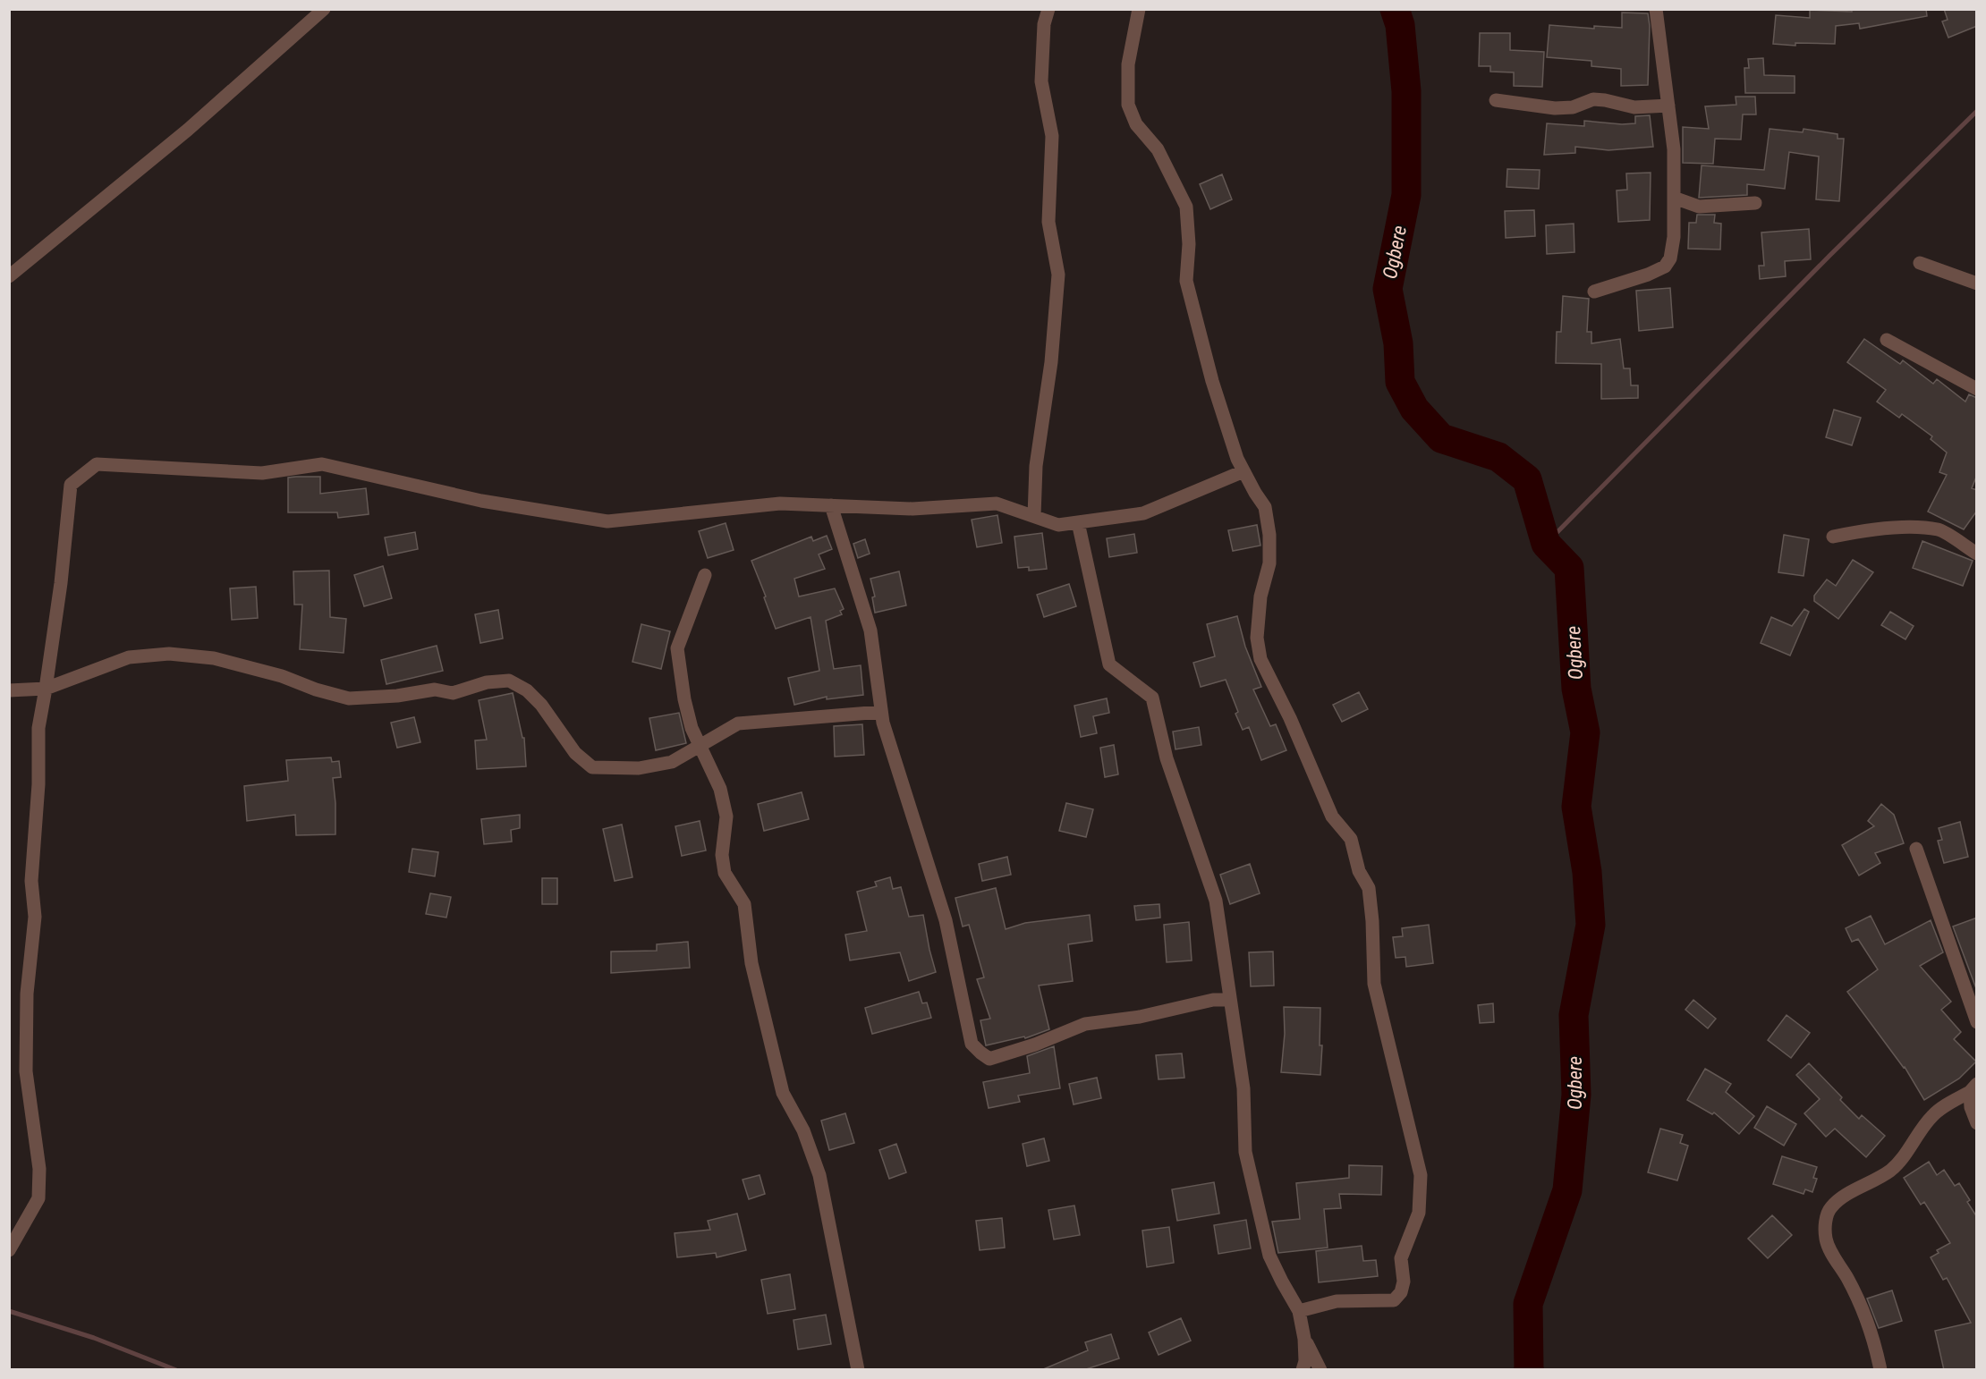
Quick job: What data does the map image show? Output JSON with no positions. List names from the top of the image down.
{
  "water": ["Ogbere"]
}
